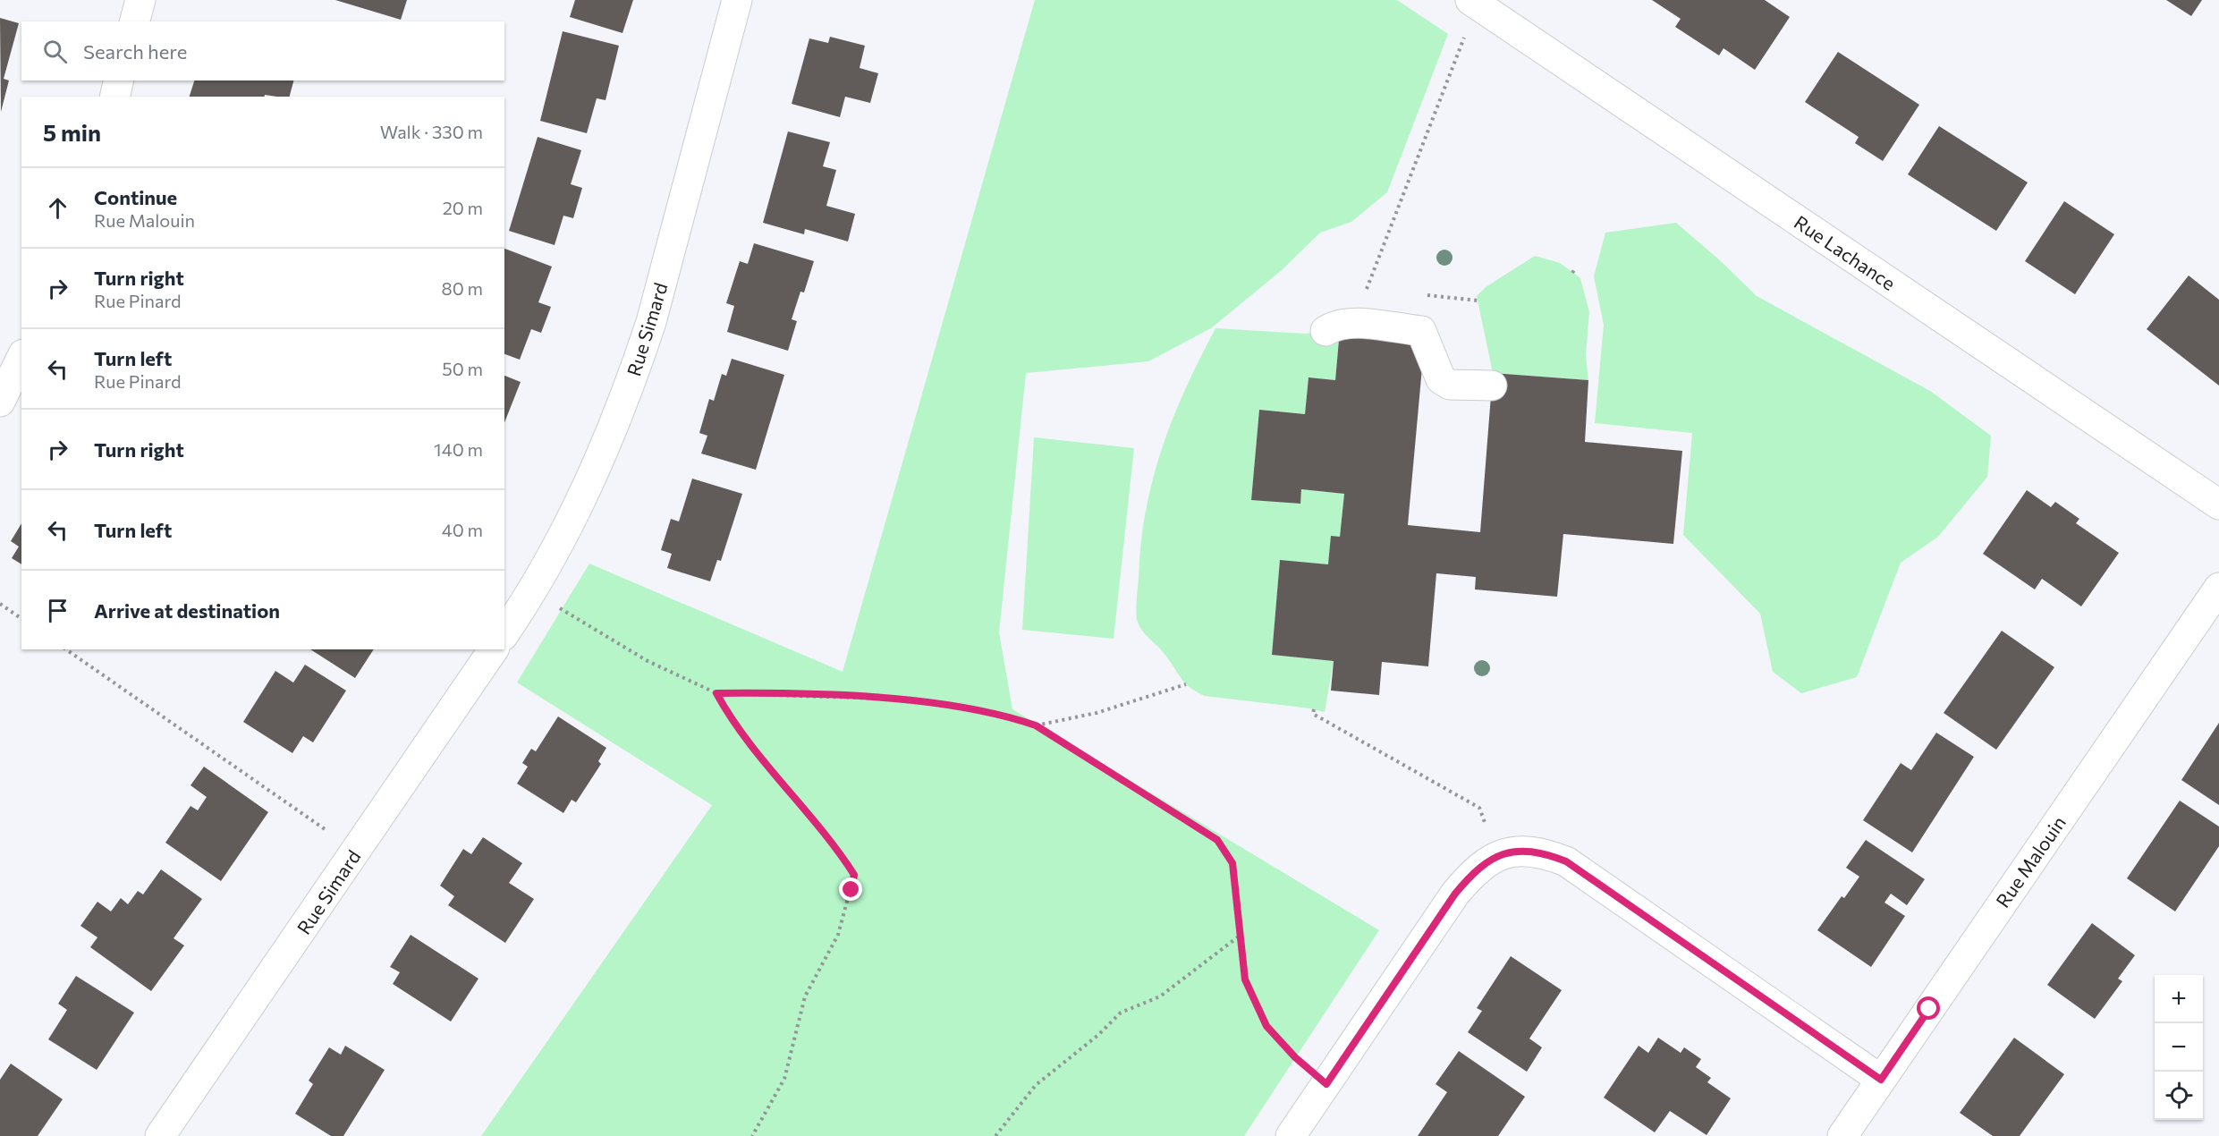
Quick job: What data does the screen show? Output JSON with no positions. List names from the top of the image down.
{
  "streets": {
    "street": ["Rue Lachance", "Rue Simard", "Rue Malouin"]
  },
  "page": {
    "search": "Search here",
    "heading": ["5 min", "Walk · 330 m"],
    "list": [
      ["Continue", "Rue Malouin", "20 m"],
      ["Turn right", "Rue Pinard", "80 m"],
      ["Turn left", "Rue Pinard", "50 m"],
      ["Turn right", "140 m"],
      ["Turn left", "40 m"],
      "Arrive at destination"
    ],
    "map_buttons": ["+", "−"]
  }
}
